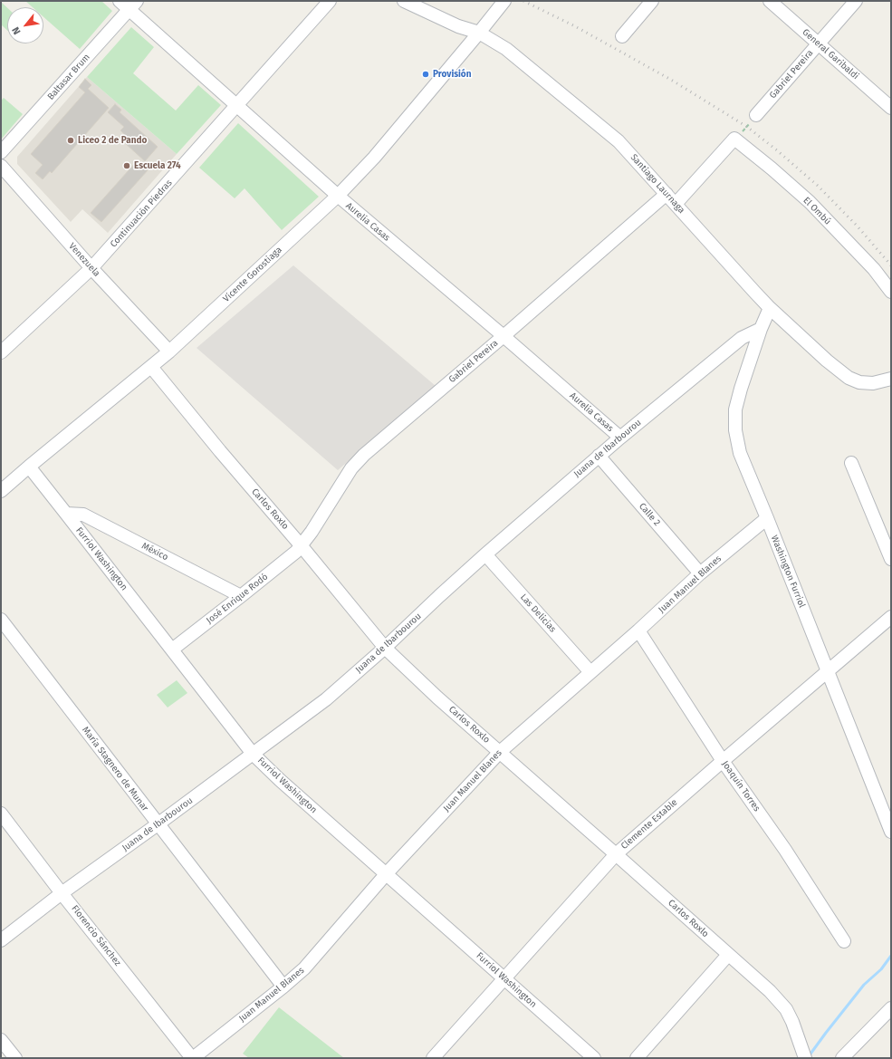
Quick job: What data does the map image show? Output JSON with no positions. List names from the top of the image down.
{
  "streets": {
    "street": [
      "General Garibaldi",
      "Gabriel Pereira",
      "Baltasar Brum",
      "Santiago Laurnaga",
      "El Ombú",
      "Continuación Piedras",
      "Aurelia Casas",
      "Venezuela",
      "Vicente Gorostiaga",
      "Juana de Ibarbourou",
      "Carlos Roxlo",
      "Calle 2",
      "México",
      "Furriol Washington",
      "Washington Furriol",
      "Juan Manuel Blanes",
      "José Enrique Rodó",
      "Las Delicias",
      "María Stagnero de Munar",
      "Joaquín Torres",
      "Clemente Estable",
      "Florencio Sánchez"
    ]
  },
  "crossings": [
    ["General Garibaldi", "Gabriel Pereira"],
    ["Gabriel Pereira", "Santiago Laurnaga"],
    ["Gabriel Pereira", "Aurelia Casas"],
    ["Gabriel Pereira", "Carlos Roxlo"],
    ["Gabriel Pereira", "José Enrique Rodó"],
    ["Baltasar Brum", "Aurelia Casas"],
    ["Santiago Laurnaga", "Vicente Gorostiaga"],
    ["Santiago Laurnaga", "Washington Furriol"],
    ["Continuación Piedras", "Aurelia Casas"],
    ["Continuación Piedras", "Venezuela"],
    ["Aurelia Casas", "Vicente Gorostiaga"],
    ["Aurelia Casas", "Juana de Ibarbourou"],
    ["Venezuela", "Vicente Gorostiaga"],
    ["Vicente Gorostiaga", "Carlos Roxlo"],
    ["Vicente Gorostiaga", "Furriol Washington"],
    ["Juana de Ibarbourou", "Carlos Roxlo"],
    ["Juana de Ibarbourou", "Calle 2"],
    ["Juana de Ibarbourou", "Furriol Washington"],
    ["Juana de Ibarbourou", "Washington Furriol"],
    ["Juana de Ibarbourou", "Las Delicias"],
    ["Juana de Ibarbourou", "María Stagnero de Munar"],
    ["Juana de Ibarbourou", "Florencio Sánchez"],
    ["Carlos Roxlo", "Juan Manuel Blanes"],
    ["Carlos Roxlo", "José Enrique Rodó"],
    ["Carlos Roxlo", "Clemente Estable"],
    ["Calle 2", "Juan Manuel Blanes"],
    ["México", "Furriol Washington"],
    ["México", "José Enrique Rodó"],
    ["Furriol Washington", "Juan Manuel Blanes"],
    ["Furriol Washington", "José Enrique Rodó"],
    ["Furriol Washington", "Clemente Estable"],
    ["Washington Furriol", "Juan Manuel Blanes"],
    ["Washington Furriol", "Clemente Estable"],
    ["Juan Manuel Blanes", "Las Delicias"],
    ["Juan Manuel Blanes", "María Stagnero de Munar"],
    ["Juan Manuel Blanes", "Joaquín Torres"],
    ["Juan Manuel Blanes", "Florencio Sánchez"],
    ["Joaquín Torres", "Clemente Estable"]
  ],
  "places": ["Provisión", "Liceo 2 de Pando", "Escuela 274"],
  "north": "bottom left"
}
